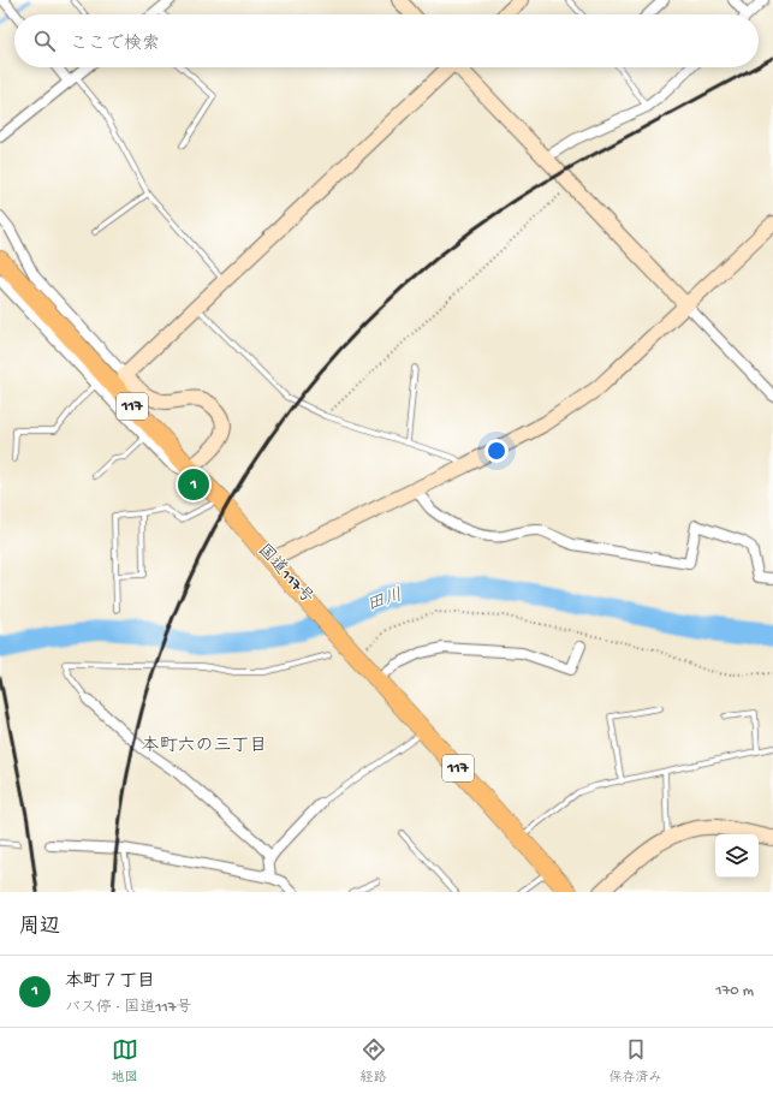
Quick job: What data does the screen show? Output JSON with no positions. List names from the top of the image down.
{
  "streets": {
    "highway": ["117", "国道117号"]
  },
  "districts": ["本町六の三丁目"],
  "water": ["田川"],
  "page": {
    "search": "ここで検索",
    "pins": "1",
    "heading": "周辺",
    "list": [
      {
        "mark": "1",
        "name": "本町７丁目",
        "note": "バス停 · 国道117号",
        "value": "170 m"
      }
    ],
    "nav": ["地図", "経路", "保存済み"]
  }
}
